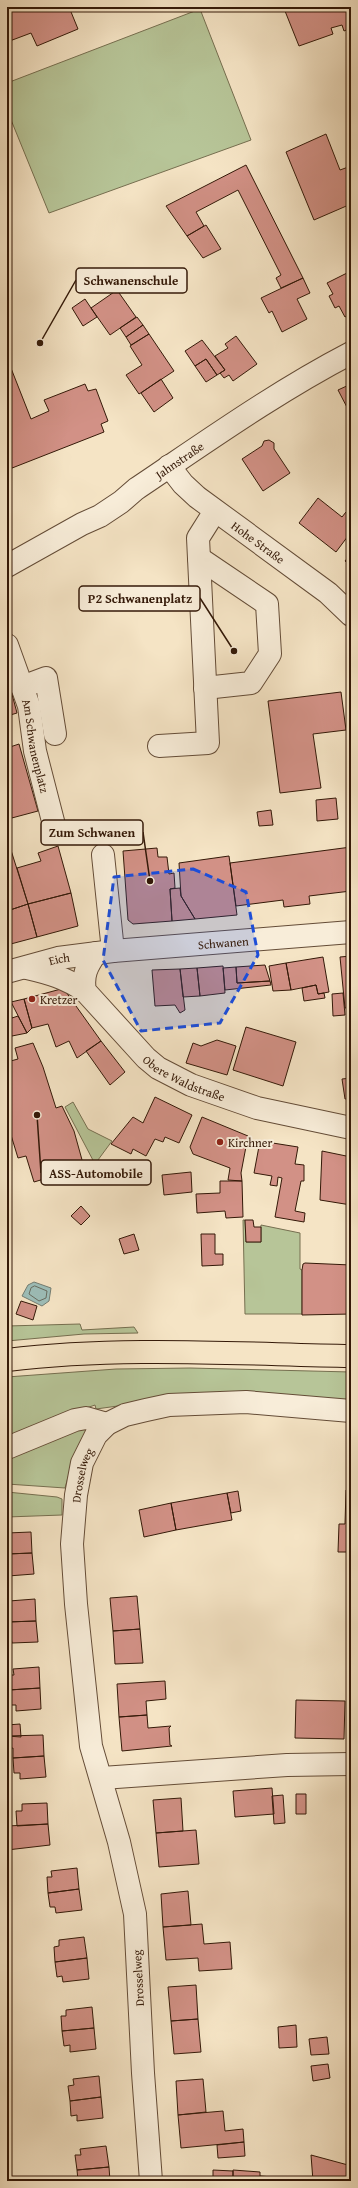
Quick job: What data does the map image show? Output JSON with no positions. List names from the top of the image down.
{
  "streets": {
    "street": [
      "Jahnstraße",
      "Hohe Straße",
      "Am Schwanenplatz",
      "Schwanen",
      "Eich",
      "Obere Waldstraße",
      "Drosselweg"
    ]
  },
  "crossings": [
    ["Jahnstraße", "Hohe Straße"],
    ["Schwanen", "Eich"],
    ["Eich", "Obere Waldstraße"]
  ],
  "places": [
    "Schwanenschule",
    "P2 Schwanenplatz",
    "Zum Schwanen",
    "Kretzer",
    "ASS-Automobile",
    "Kirchner"
  ]
}
